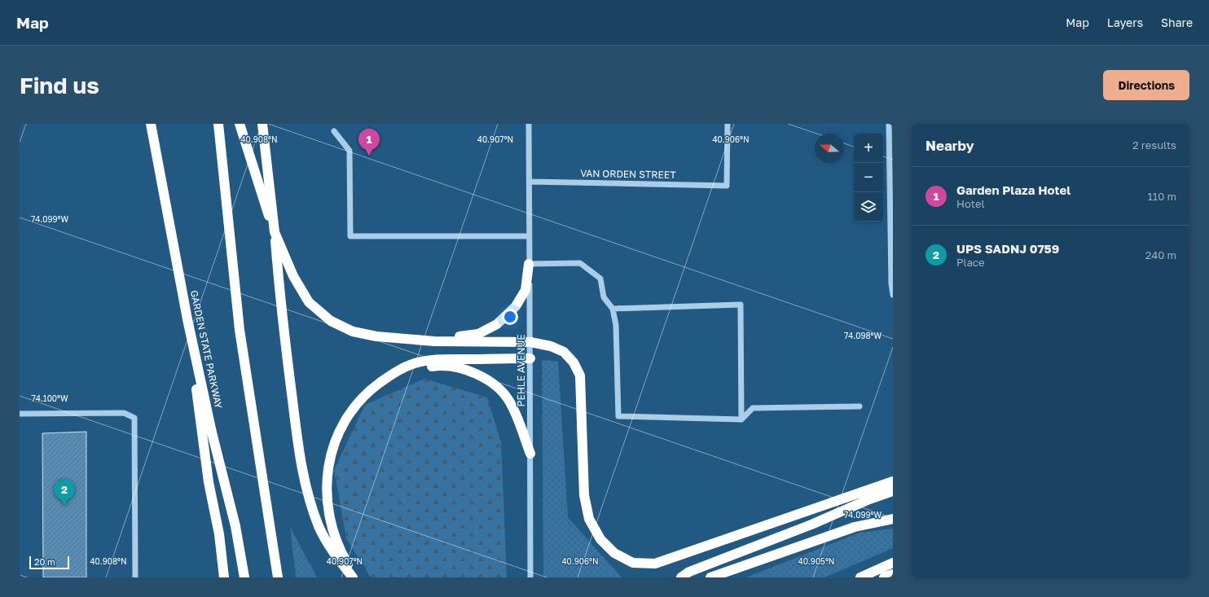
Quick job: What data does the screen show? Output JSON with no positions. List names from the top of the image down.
{
  "streets": {
    "highway": ["GARDEN STATE PARKWAY"],
    "street": ["VAN ORDEN STREET", "PEHLE AVENUE"]
  },
  "crossings": [
    ["VAN ORDEN STREET", "PEHLE AVENUE"]
  ],
  "scale_bar": "20 m",
  "north": "left",
  "page": {
    "header": "Map",
    "nav": ["Map", "Layers", "Share"],
    "buttons": "Directions",
    "title": "Find us",
    "heading": ["Nearby", "2 results"],
    "pins": ["1", "2"],
    "map_buttons": ["+", "−"],
    "list": [
      {
        "mark": "1",
        "name": "Garden Plaza Hotel",
        "note": "Hotel",
        "value": "110 m"
      },
      {
        "mark": "2",
        "name": "UPS SADNJ 0759",
        "note": "Place",
        "value": "240 m"
      }
    ],
    "scale": "20 m"
  },
  "coordinates": [
    "40.908°N",
    "40.907°N",
    "40.906°N",
    "74.099°W",
    "74.098°W",
    "74.100°W",
    "40.905°N"
  ]
}
